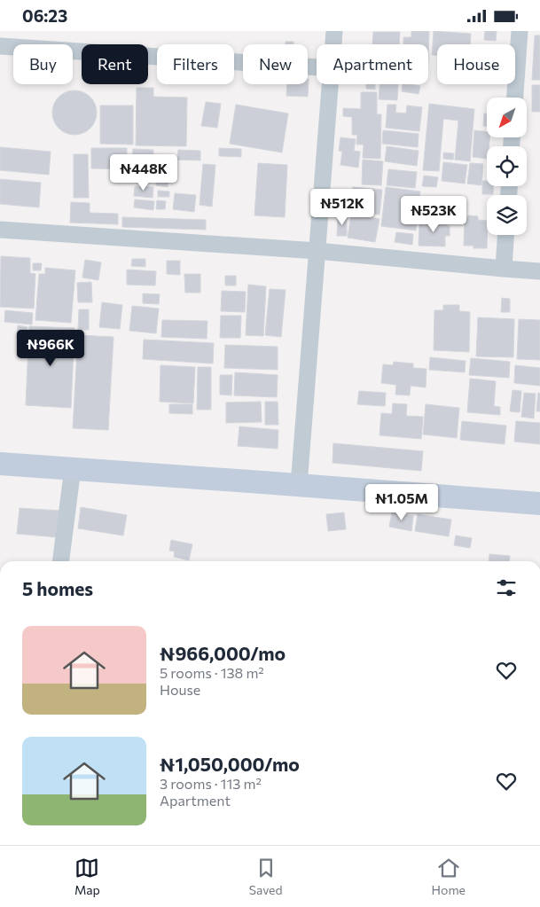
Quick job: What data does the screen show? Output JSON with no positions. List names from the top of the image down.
{
  "north": "bottom left",
  "page": {
    "status": "06:23",
    "chip": [
      "Buy",
      "Rent",
      "Filters",
      "New",
      "Apartment",
      "House"
    ],
    "price": [
      "₦448K",
      "₦512K",
      "₦523K",
      "₦966K",
      "₦1.05M"
    ],
    "heading": "5 homes",
    "list": [
      {
        "name": "₦966,000/mo",
        "note": "5 rooms · 138 m² · House"
      },
      {
        "name": "₦1,050,000/mo",
        "note": "3 rooms · 113 m² · Apartment"
      }
    ],
    "tabs": ["Map", "Saved", "Home"]
  }
}
